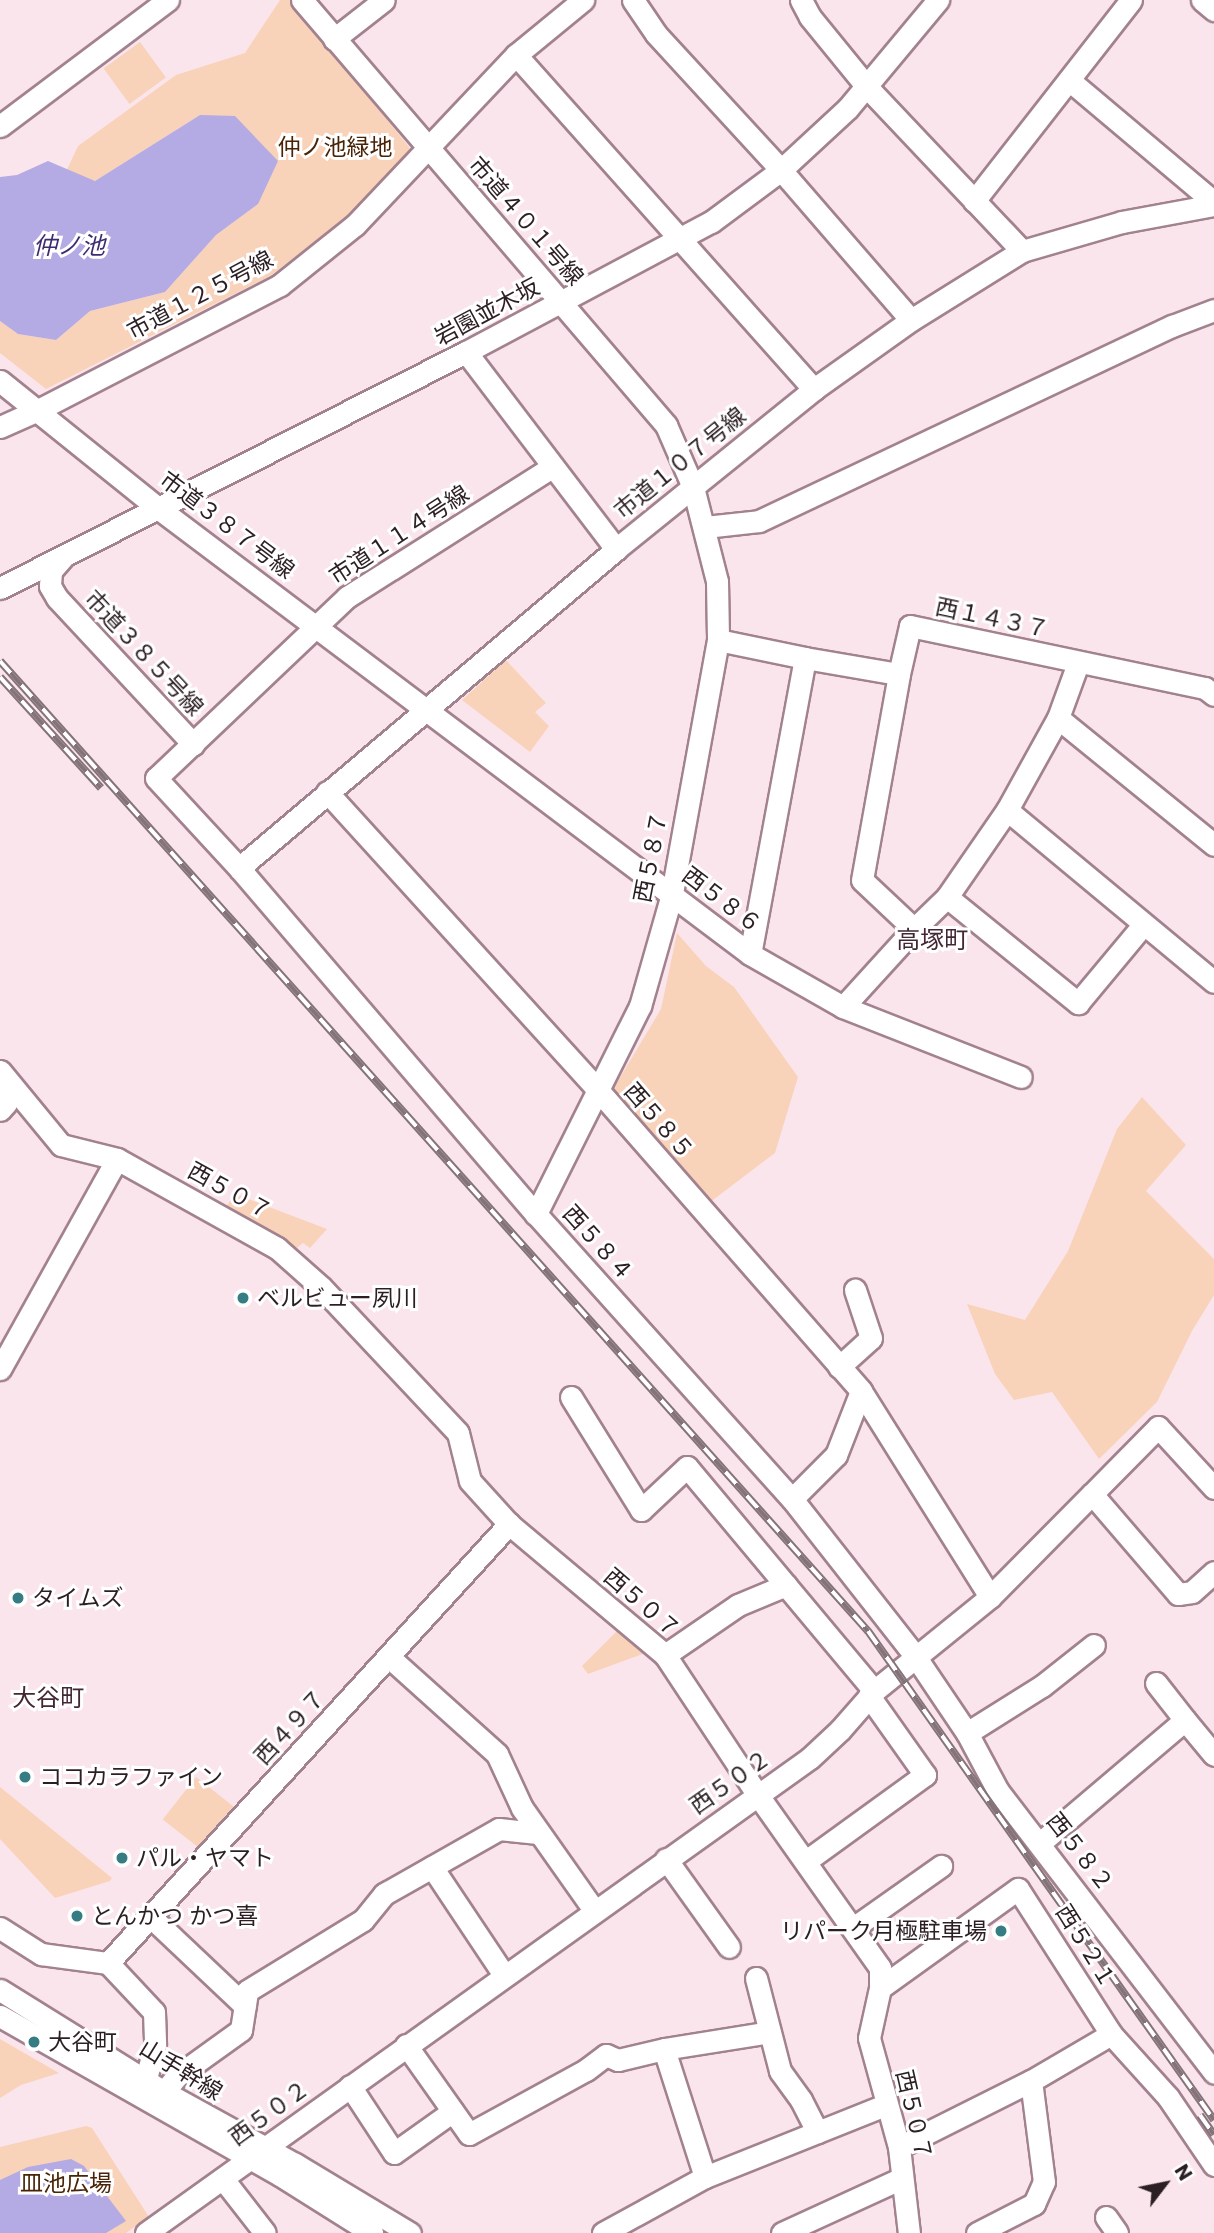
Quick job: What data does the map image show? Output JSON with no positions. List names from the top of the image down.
{
  "streets": {
    "street": [
      "市道４０１号線",
      "市道１２５号線",
      "岩園並木坂",
      "市道１０７号線",
      "市道３８７号線",
      "市道１１４号線",
      "西１４３７",
      "市道３８５号線",
      "西５８７",
      "西５８６",
      "西５８５",
      "西５０７",
      "西５８４",
      "西４９７",
      "西５０２",
      "西５８２",
      "西５２１",
      "山手幹線"
    ]
  },
  "crossings": [
    ["市道４０１号線", "市道１２５号線"],
    ["市道４０１号線", "岩園並木坂"],
    ["市道４０１号線", "市道１０７号線"],
    ["市道４０１号線", "西５８７"],
    ["市道１２５号線", "市道３８７号線"],
    ["岩園並木坂", "市道３８７号線"],
    ["岩園並木坂", "市道３８５号線"],
    ["市道１０７号線", "市道３８７号線"],
    ["市道１０７号線", "市道３８５号線"],
    ["市道１０７号線", "西５８７"],
    ["市道１０７号線", "西５８６"],
    ["市道１０７号線", "西５８５"],
    ["市道１０７号線", "西５８４"],
    ["市道３８７号線", "市道１１４号線"],
    ["市道３８７号線", "西５８６"],
    ["市道１１４号線", "市道３８５号線"],
    ["市道３８５号線", "西５８４"],
    ["西５８７", "西５８６"],
    ["西５８７", "西５８５"],
    ["西５８７", "西５８４"],
    ["西５８５", "西５０２"],
    ["西５０７", "西４９７"],
    ["西５０７", "西５０２"],
    ["西５０７", "西５２１"],
    ["西５８４", "西５０２"],
    ["西５８４", "西５８２"],
    ["西５０２", "西５８２"],
    ["西５０２", "山手幹線"]
  ],
  "districts": ["高塚町", "大谷町"],
  "water": ["仲ノ池"],
  "parks": ["仲ノ池緑地", "皿池広場"],
  "places": [
    "ベルビュー夙川",
    "タイムズ",
    "ココカラファイン",
    "パル・ヤマト",
    "とんかつ かつ喜",
    "リパーク月極駐車場",
    "大谷町"
  ],
  "north": "top right"
}
